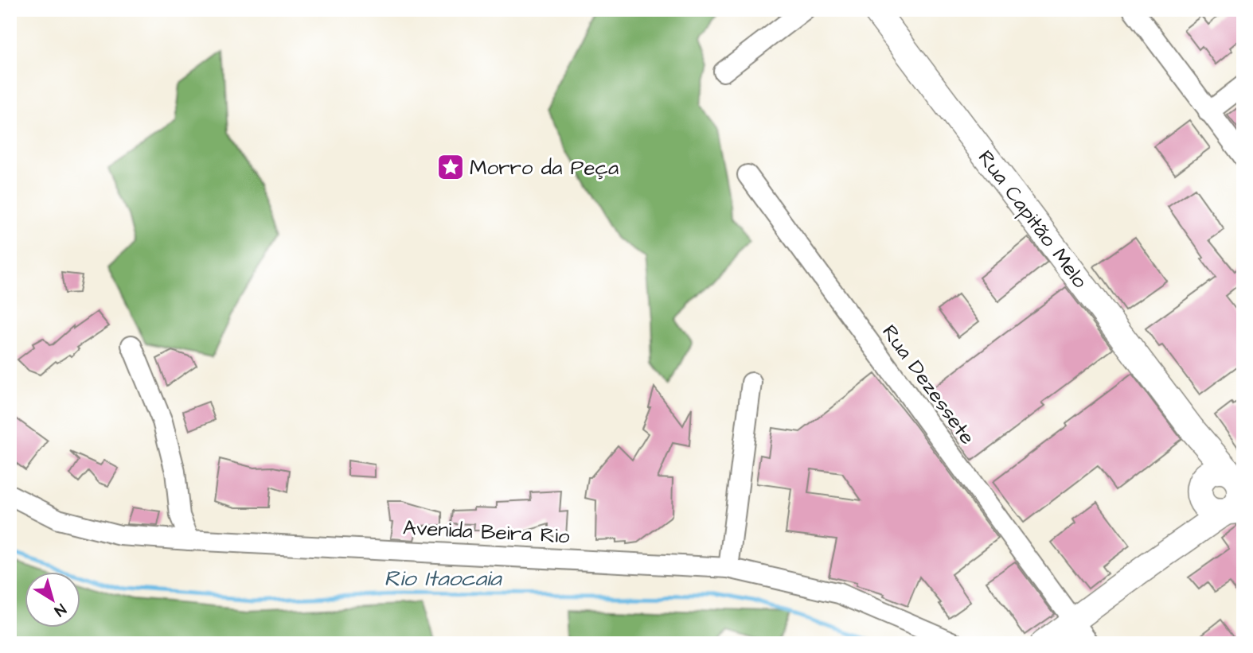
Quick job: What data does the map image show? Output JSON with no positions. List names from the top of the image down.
{
  "streets": {
    "main road": ["Rua Capitão Melo"],
    "street": ["Rua Dezessete", "Avenida Beira Rio"]
  },
  "water": ["Rio Itaocaia"],
  "places": {
    "place": ["Morro da Peça"]
  },
  "north": "bottom right"
}
